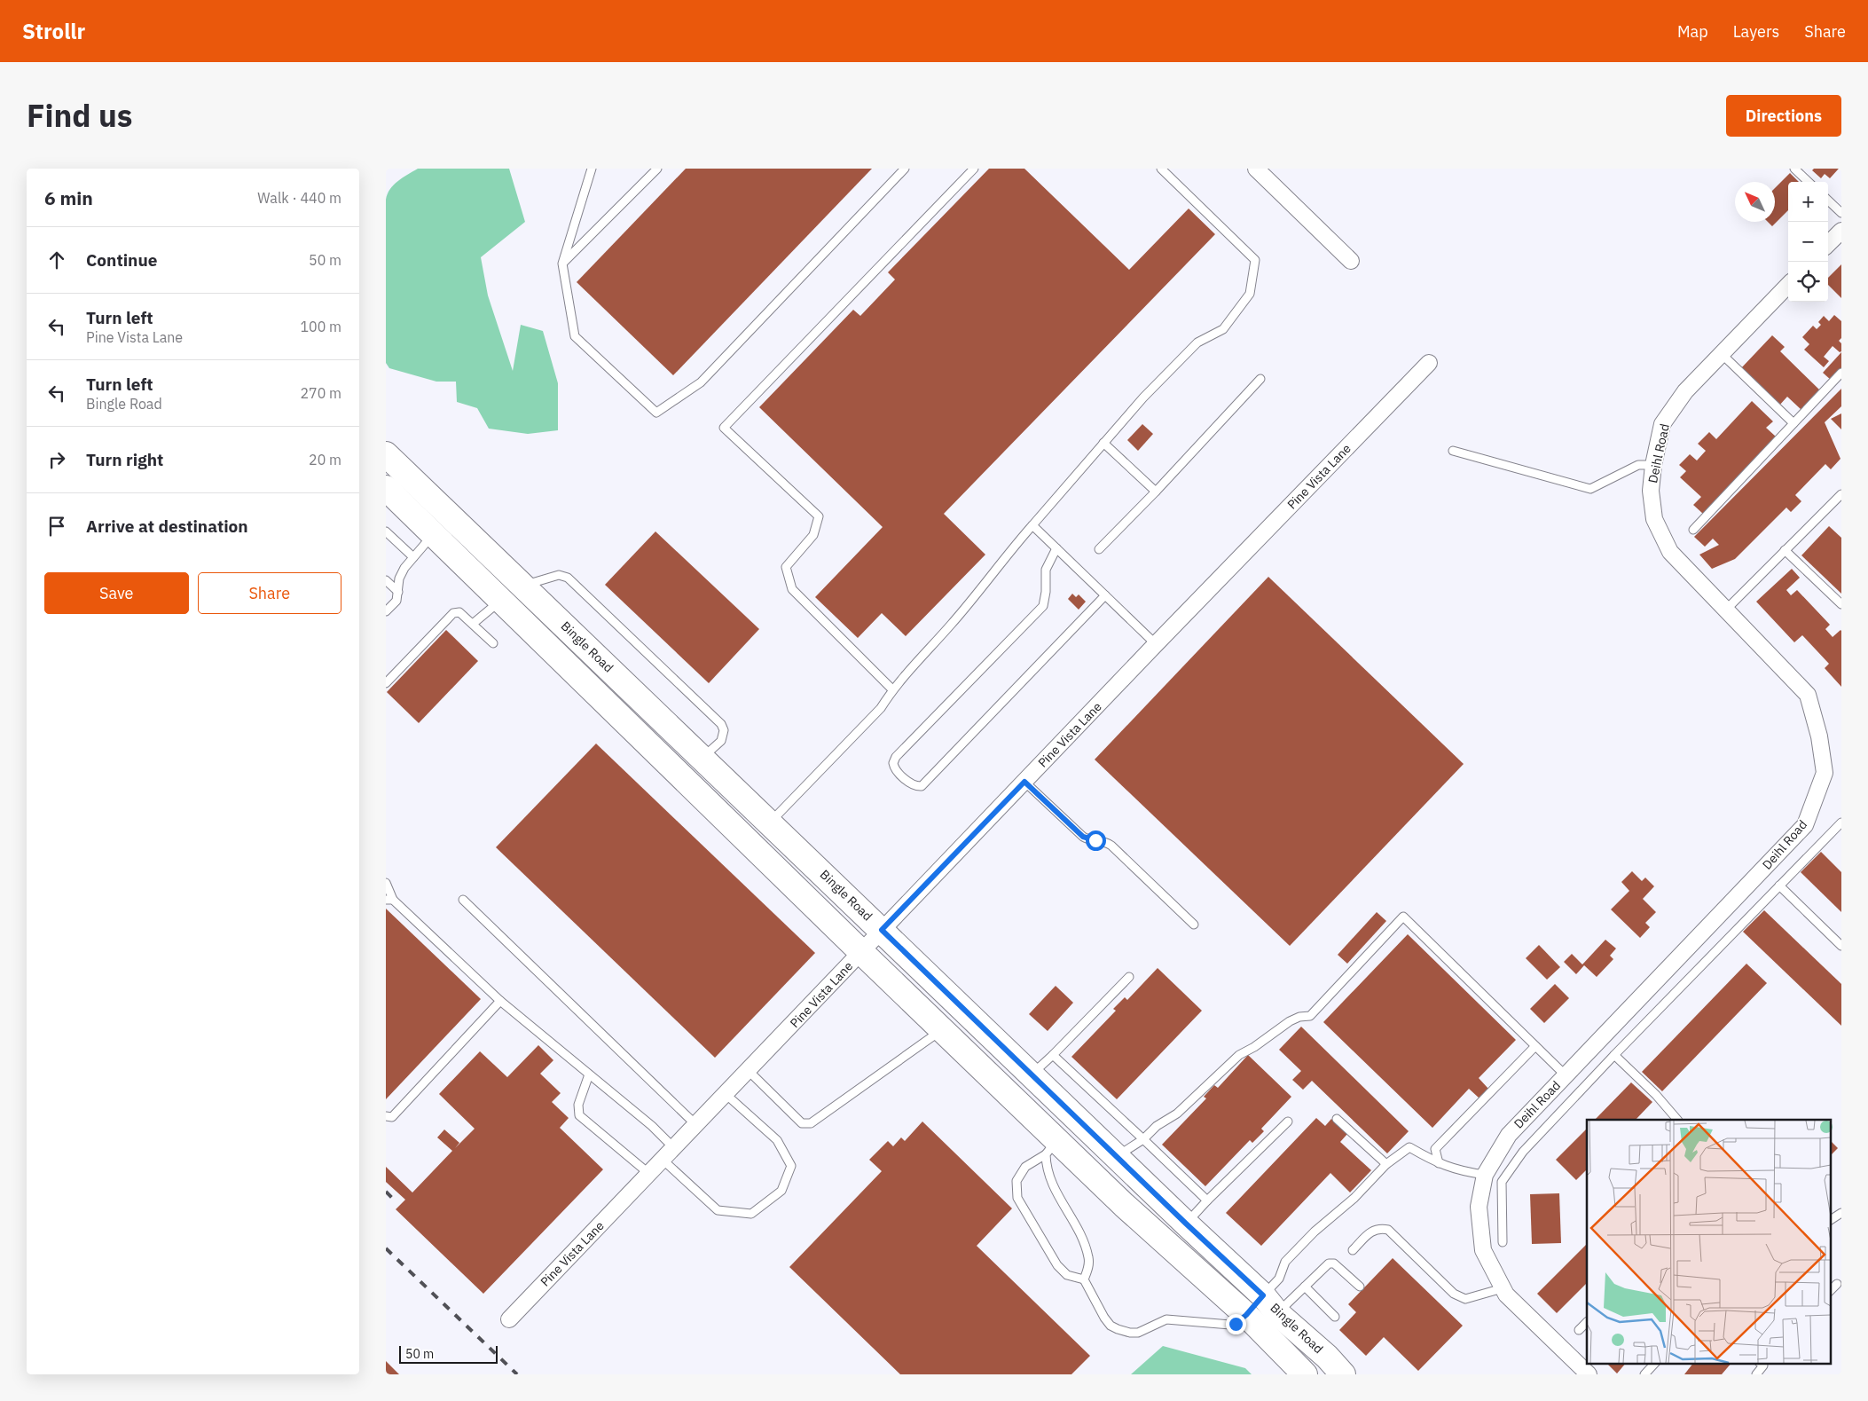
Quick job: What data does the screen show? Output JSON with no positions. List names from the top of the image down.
{
  "streets": {
    "main road": ["Bingle Road"],
    "street": ["Deihl Road", "Pine Vista Lane"]
  },
  "crossings": [
    ["Pine Vista Lane", "Bingle Road"]
  ],
  "scale_bar": "50 m",
  "north": "top left",
  "page": {
    "header": "Strollr",
    "nav": ["Map", "Layers", "Share"],
    "title": "Find us",
    "buttons": [
      "Directions",
      ["Save", "Share"]
    ],
    "heading": ["6 min", "Walk · 440 m"],
    "map_buttons": ["+", "−"],
    "list": [
      ["Continue", "50 m"],
      ["Turn left", "Pine Vista Lane", "100 m"],
      ["Turn left", "Bingle Road", "270 m"],
      ["Turn right", "20 m"],
      "Arrive at destination"
    ],
    "scale": "50 m"
  }
}
